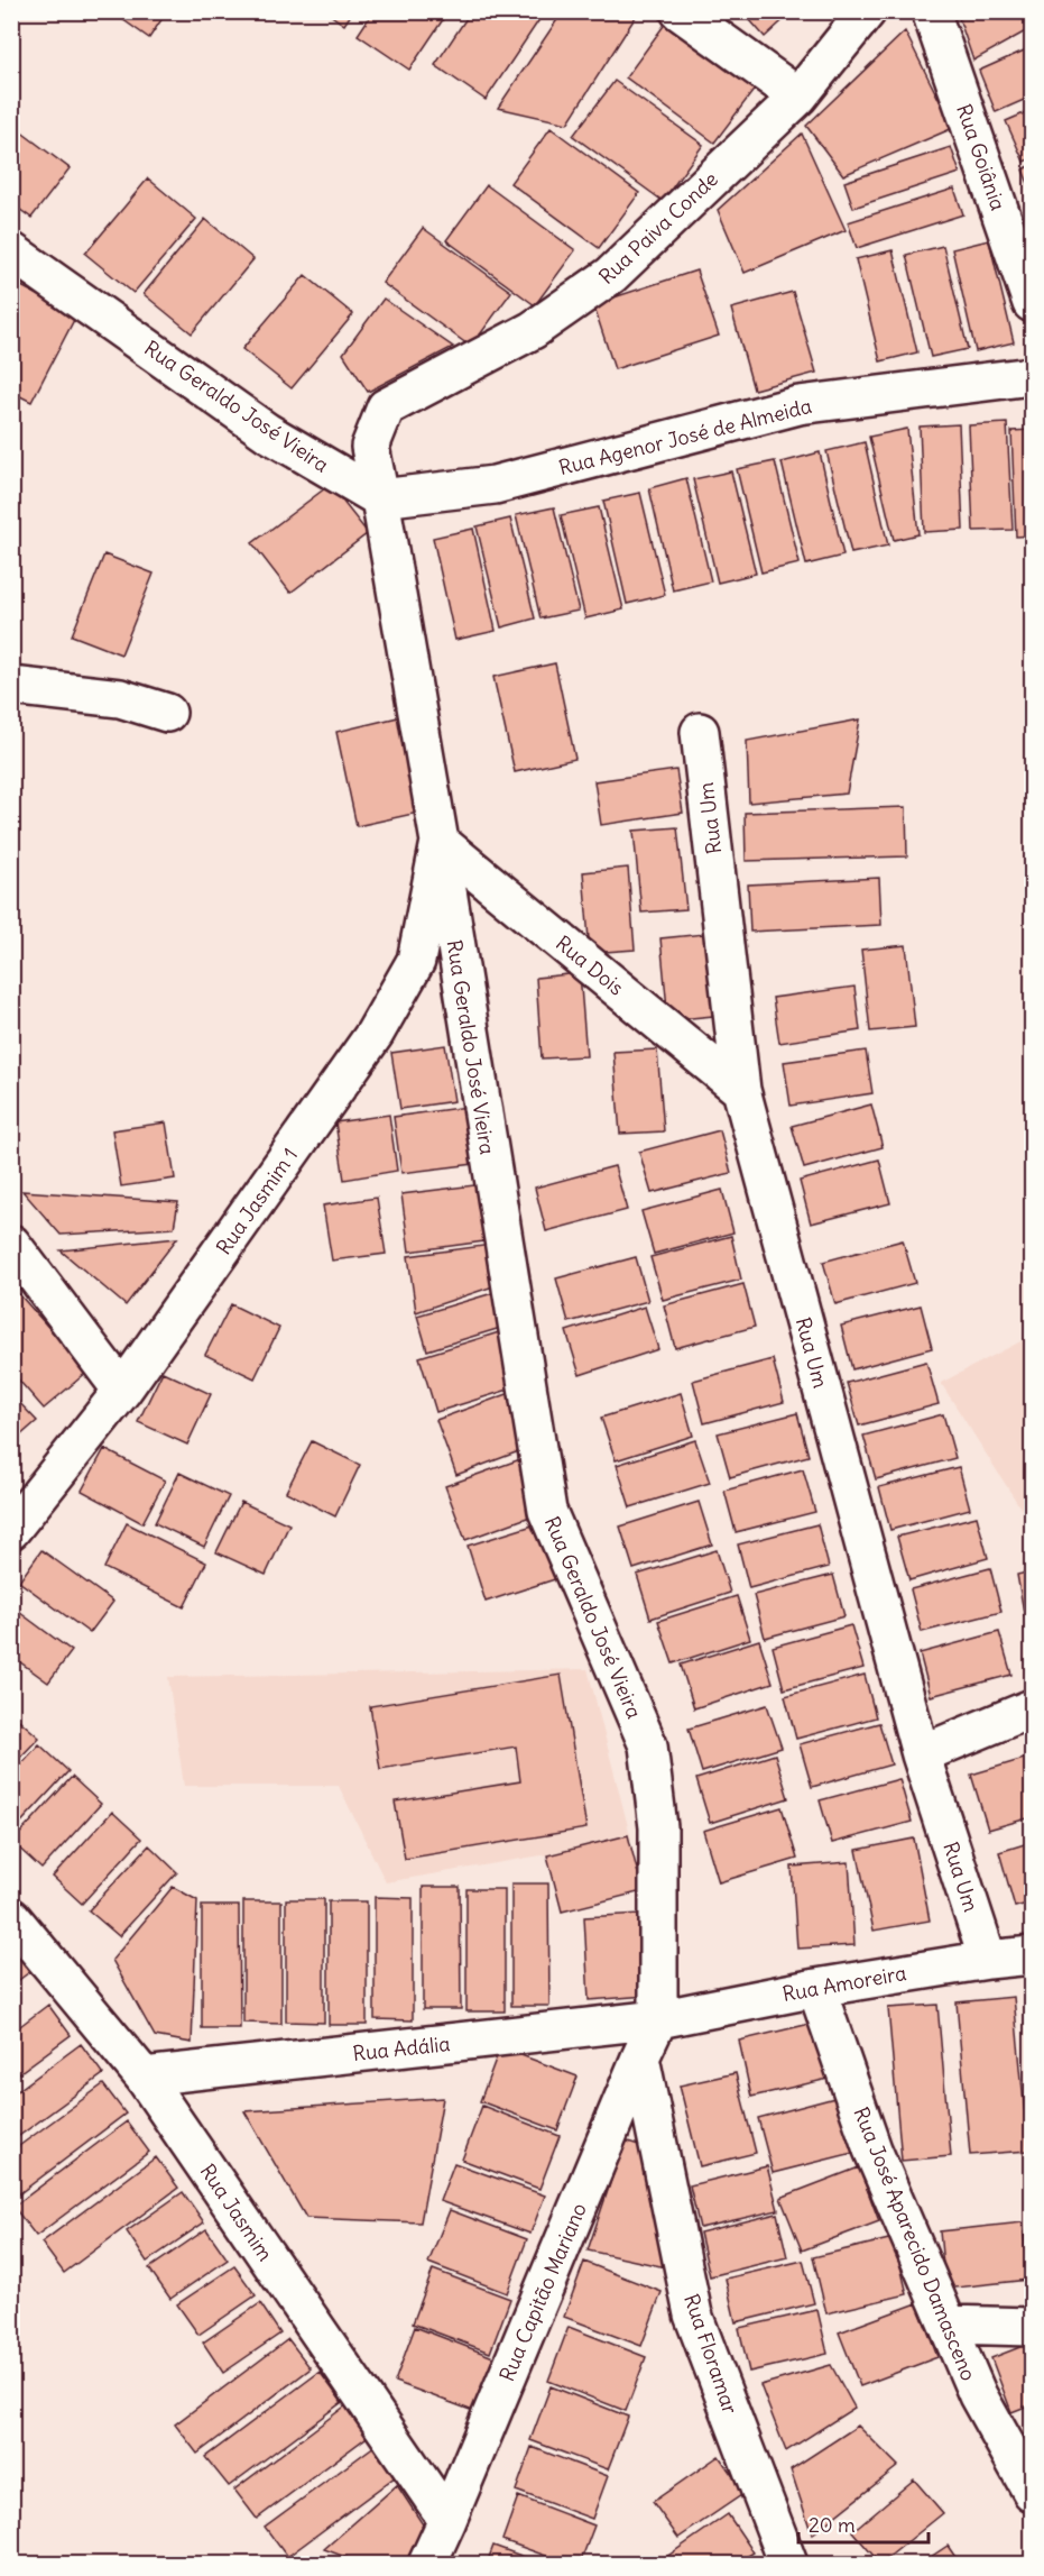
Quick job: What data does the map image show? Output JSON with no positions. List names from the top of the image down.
{
  "streets": {
    "street": [
      "Rua Goiânia",
      "Rua Paiva Conde",
      "Rua Geraldo José Vieira",
      "Rua Agenor José de Almeida",
      "Rua Um",
      "Rua Dois",
      "Rua Jasmim 1",
      "Rua Amoreira",
      "Rua Adália",
      "Rua Jasmim",
      "Rua José Aparecido Damasceno",
      "Rua Capitão Mariano",
      "Rua Floramar"
    ]
  },
  "crossings": [
    ["Rua Paiva Conde", "Rua Geraldo José Vieira"],
    ["Rua Paiva Conde", "Rua Agenor José de Almeida"],
    ["Rua Geraldo José Vieira", "Rua Agenor José de Almeida"],
    ["Rua Geraldo José Vieira", "Rua Dois"],
    ["Rua Geraldo José Vieira", "Rua Jasmim 1"],
    ["Rua Geraldo José Vieira", "Rua Amoreira"],
    ["Rua Geraldo José Vieira", "Rua Adália"],
    ["Rua Geraldo José Vieira", "Rua Capitão Mariano"],
    ["Rua Um", "Rua Dois"],
    ["Rua Um", "Rua Amoreira"],
    ["Rua Dois", "Rua Jasmim 1"],
    ["Rua Amoreira", "Rua Adália"],
    ["Rua Amoreira", "Rua José Aparecido Damasceno"],
    ["Rua Amoreira", "Rua Capitão Mariano"],
    ["Rua Adália", "Rua Jasmim"],
    ["Rua Adália", "Rua Capitão Mariano"],
    ["Rua Jasmim", "Rua Capitão Mariano"],
    ["Rua Capitão Mariano", "Rua Floramar"]
  ],
  "scale_bar": "20 m"
}
